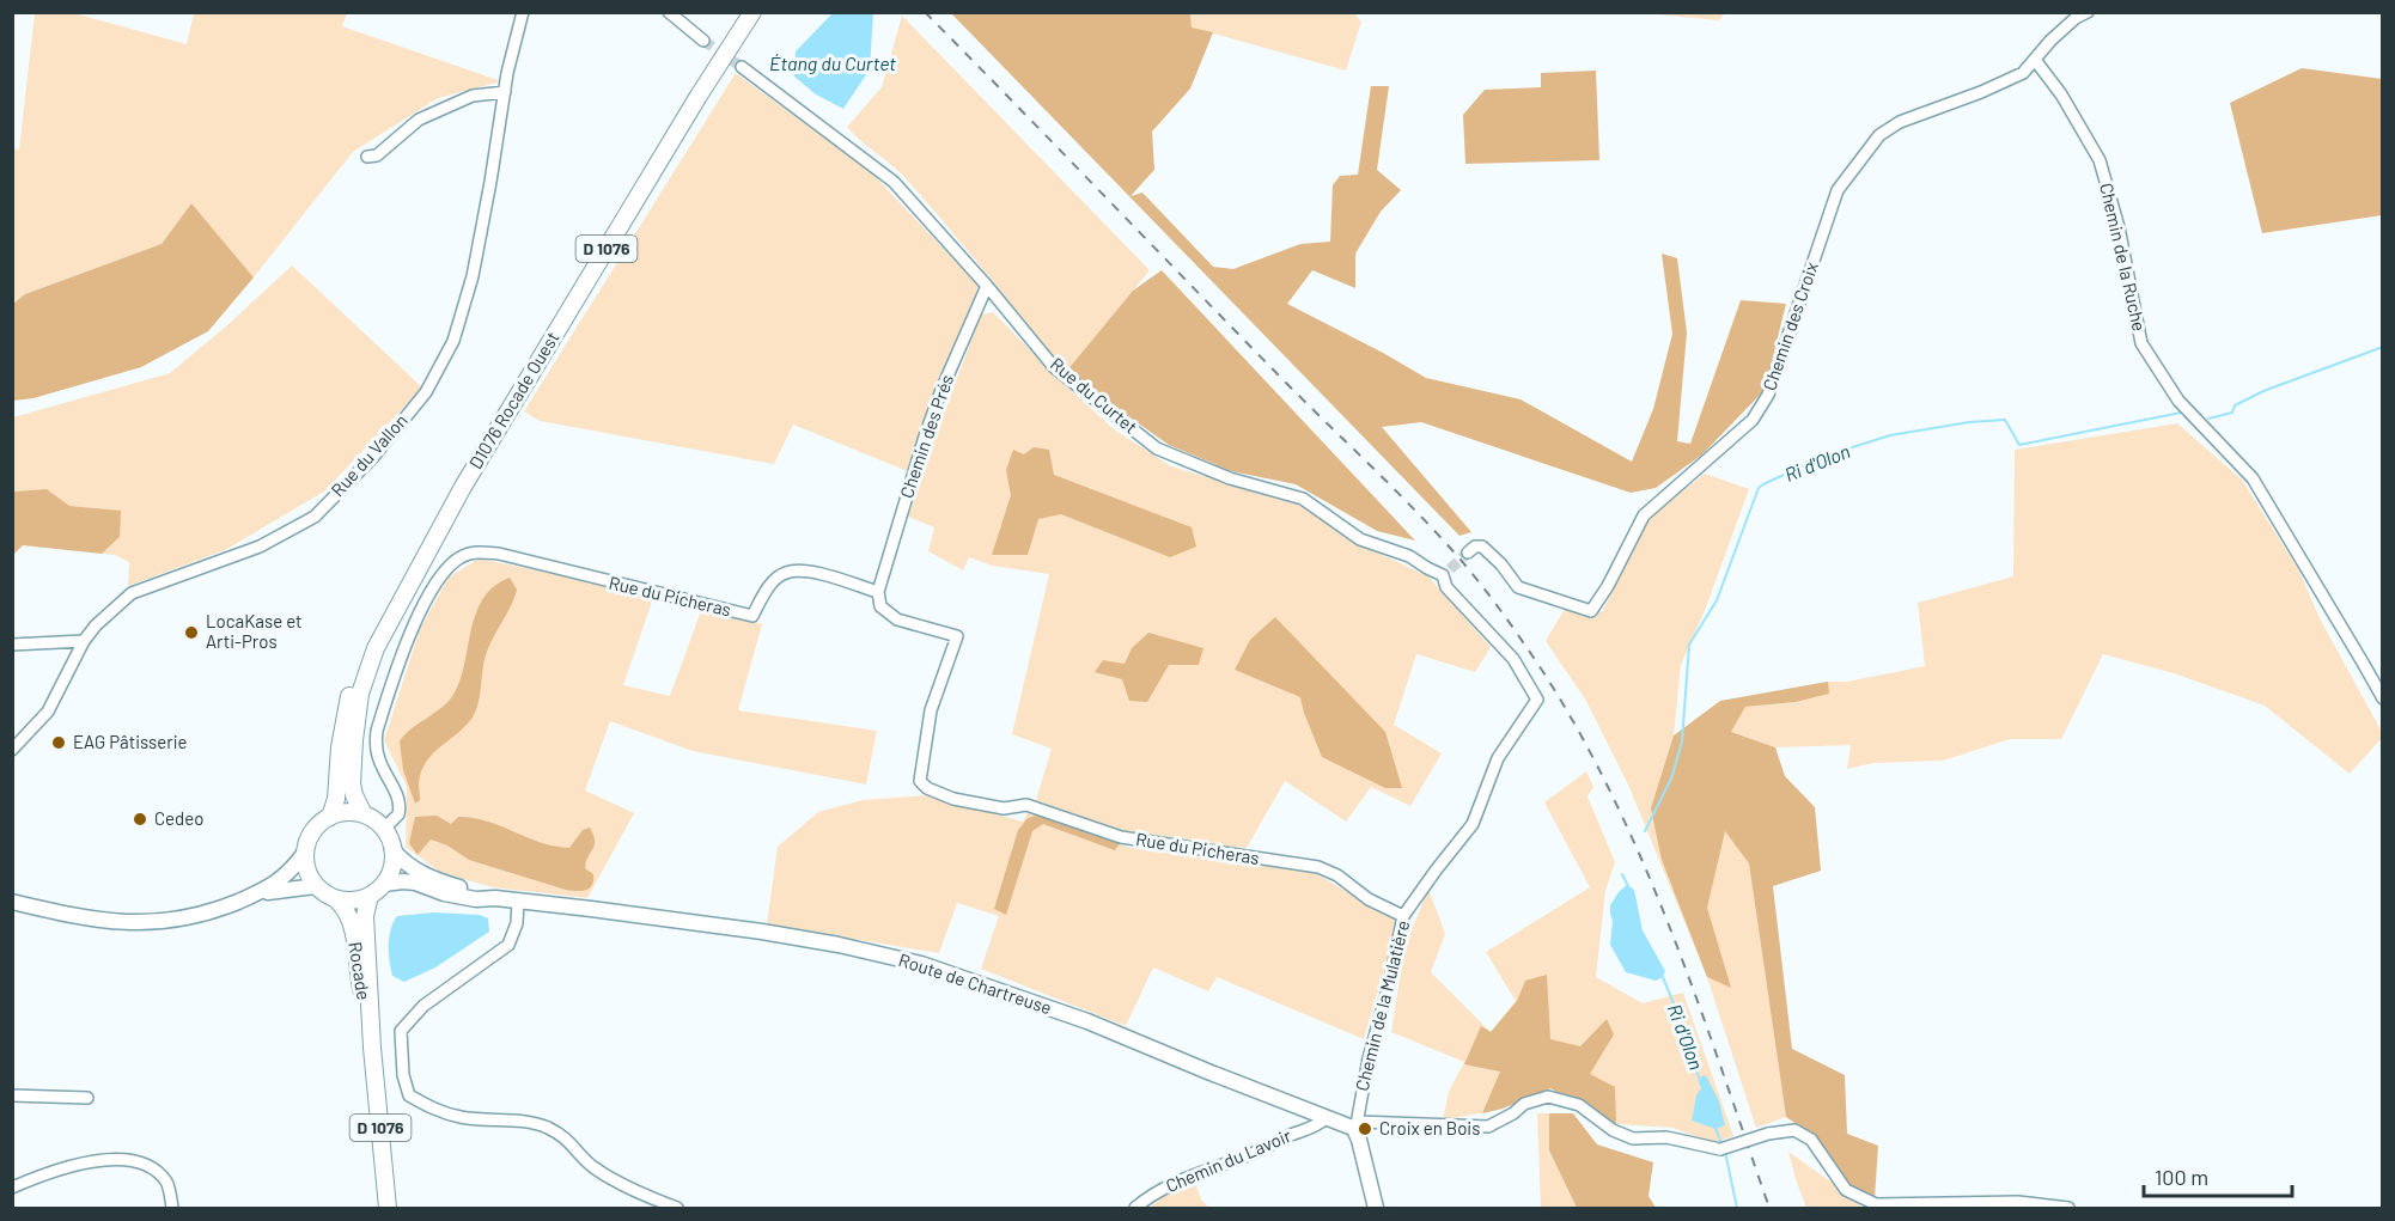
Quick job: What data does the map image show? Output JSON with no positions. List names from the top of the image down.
{
  "streets": {
    "main road": [
      "D 1076",
      "D1076 Rocade Ouest",
      "Rocade",
      "Route de Chartreuse"
    ],
    "street": [
      "Chemin de la Ruche",
      "Chemin des Croix",
      "Rue du Curtet",
      "Chemin des Prés",
      "Rue du Vallon",
      "Rue du Picheras",
      "Chemin de la Mulatière",
      "Chemin du Lavoir"
    ]
  },
  "crossings": [
    ["D 1076", "D1076 Rocade Ouest"],
    ["D 1076", "Rue du Picheras"],
    ["D 1076", "Rocade"],
    ["D 1076", "Route de Chartreuse"],
    ["Chemin de la Ruche", "Chemin des Croix"],
    ["Rue du Curtet", "Chemin des Prés"],
    ["Rue du Curtet", "Chemin de la Mulatière"],
    ["D1076 Rocade Ouest", "Rue du Picheras"],
    ["D1076 Rocade Ouest", "Rocade"],
    ["D1076 Rocade Ouest", "Route de Chartreuse"],
    ["Chemin des Prés", "Rue du Picheras"],
    ["Rue du Picheras", "Rocade"],
    ["Rue du Picheras", "Route de Chartreuse"],
    ["Rue du Picheras", "Chemin de la Mulatière"],
    ["Rocade", "Route de Chartreuse"],
    ["Route de Chartreuse", "Chemin de la Mulatière"],
    ["Route de Chartreuse", "Chemin du Lavoir"]
  ],
  "water": ["Étang du Curtet", "Ri d'Olon"],
  "places": [
    "LocaKase et Arti-Pros",
    "EAG Pâtisserie",
    "Cedeo",
    "Croix en Bois"
  ],
  "scale_bar": "100 m"
}
